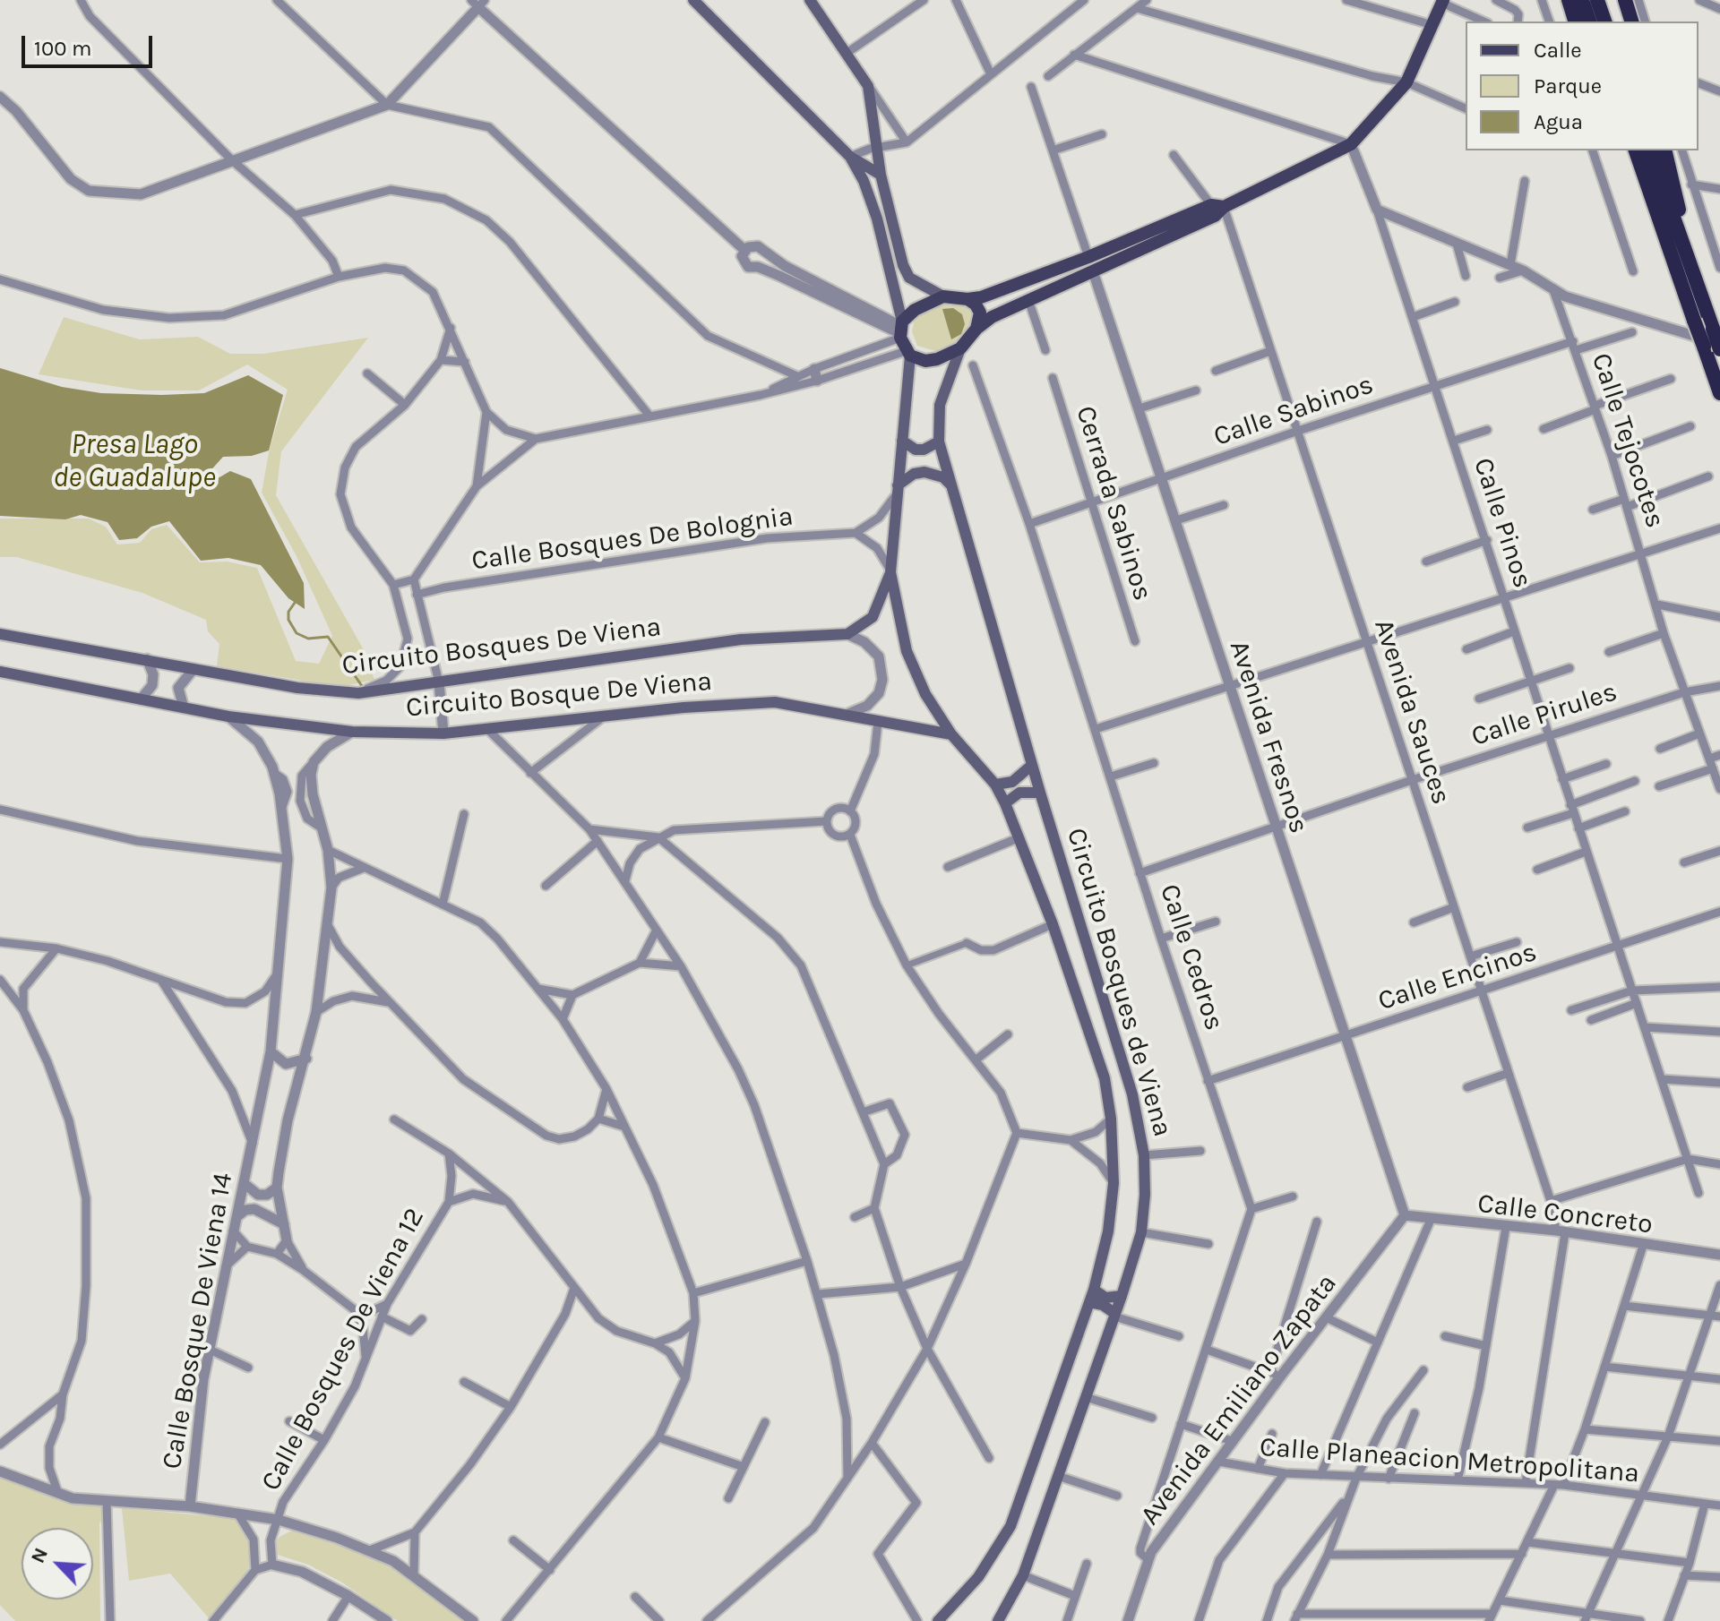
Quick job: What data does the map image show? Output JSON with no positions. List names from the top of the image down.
{
  "streets": {
    "main road": ["Circuito Bosques De Viena", "Circuito Bosque De Viena", "Circuito Bosques de Viena"],
    "street": [
      "Calle Sabinos",
      "Calle Tejocotes",
      "Cerrada Sabinos",
      "Calle Pinos",
      "Calle Bosques De Bolognia",
      "Avenida Sauces",
      "Calle Pirules",
      "Avenida Fresnos",
      "Calle Cedros",
      "Calle Encinos",
      "Calle Concreto",
      "Calle Bosque De Viena 14",
      "Calle Bosques De Viena 12",
      "Avenida Emiliano Zapata",
      "Calle Planeacion Metropolitana"
    ]
  },
  "crossings": [
    ["Calle Sabinos", "Calle Tejocotes"],
    ["Calle Sabinos", "Cerrada Sabinos"],
    ["Calle Sabinos", "Calle Pinos"],
    ["Calle Sabinos", "Avenida Sauces"],
    ["Calle Sabinos", "Avenida Fresnos"],
    ["Calle Sabinos", "Calle Cedros"],
    ["Calle Tejocotes", "Calle Pirules"],
    ["Calle Pinos", "Calle Pirules"],
    ["Calle Pinos", "Calle Encinos"],
    ["Circuito Bosque De Viena", "Circuito Bosques de Viena"],
    ["Circuito Bosque De Viena", "Calle Bosque De Viena 14"],
    ["Avenida Sauces", "Calle Pirules"],
    ["Avenida Sauces", "Calle Encinos"],
    ["Avenida Sauces", "Calle Concreto"],
    ["Avenida Sauces", "Calle Planeacion Metropolitana"],
    ["Calle Pirules", "Avenida Fresnos"],
    ["Calle Pirules", "Calle Cedros"],
    ["Avenida Fresnos", "Calle Encinos"],
    ["Avenida Fresnos", "Calle Concreto"],
    ["Avenida Fresnos", "Avenida Emiliano Zapata"],
    ["Calle Cedros", "Calle Encinos"],
    ["Calle Concreto", "Avenida Emiliano Zapata"],
    ["Avenida Emiliano Zapata", "Calle Planeacion Metropolitana"]
  ],
  "water": ["Presa Lago de Guadalupe"],
  "legend": ["Calle", "Parque", "Agua"],
  "scale_bar": "100 m",
  "north": "top left"
}
